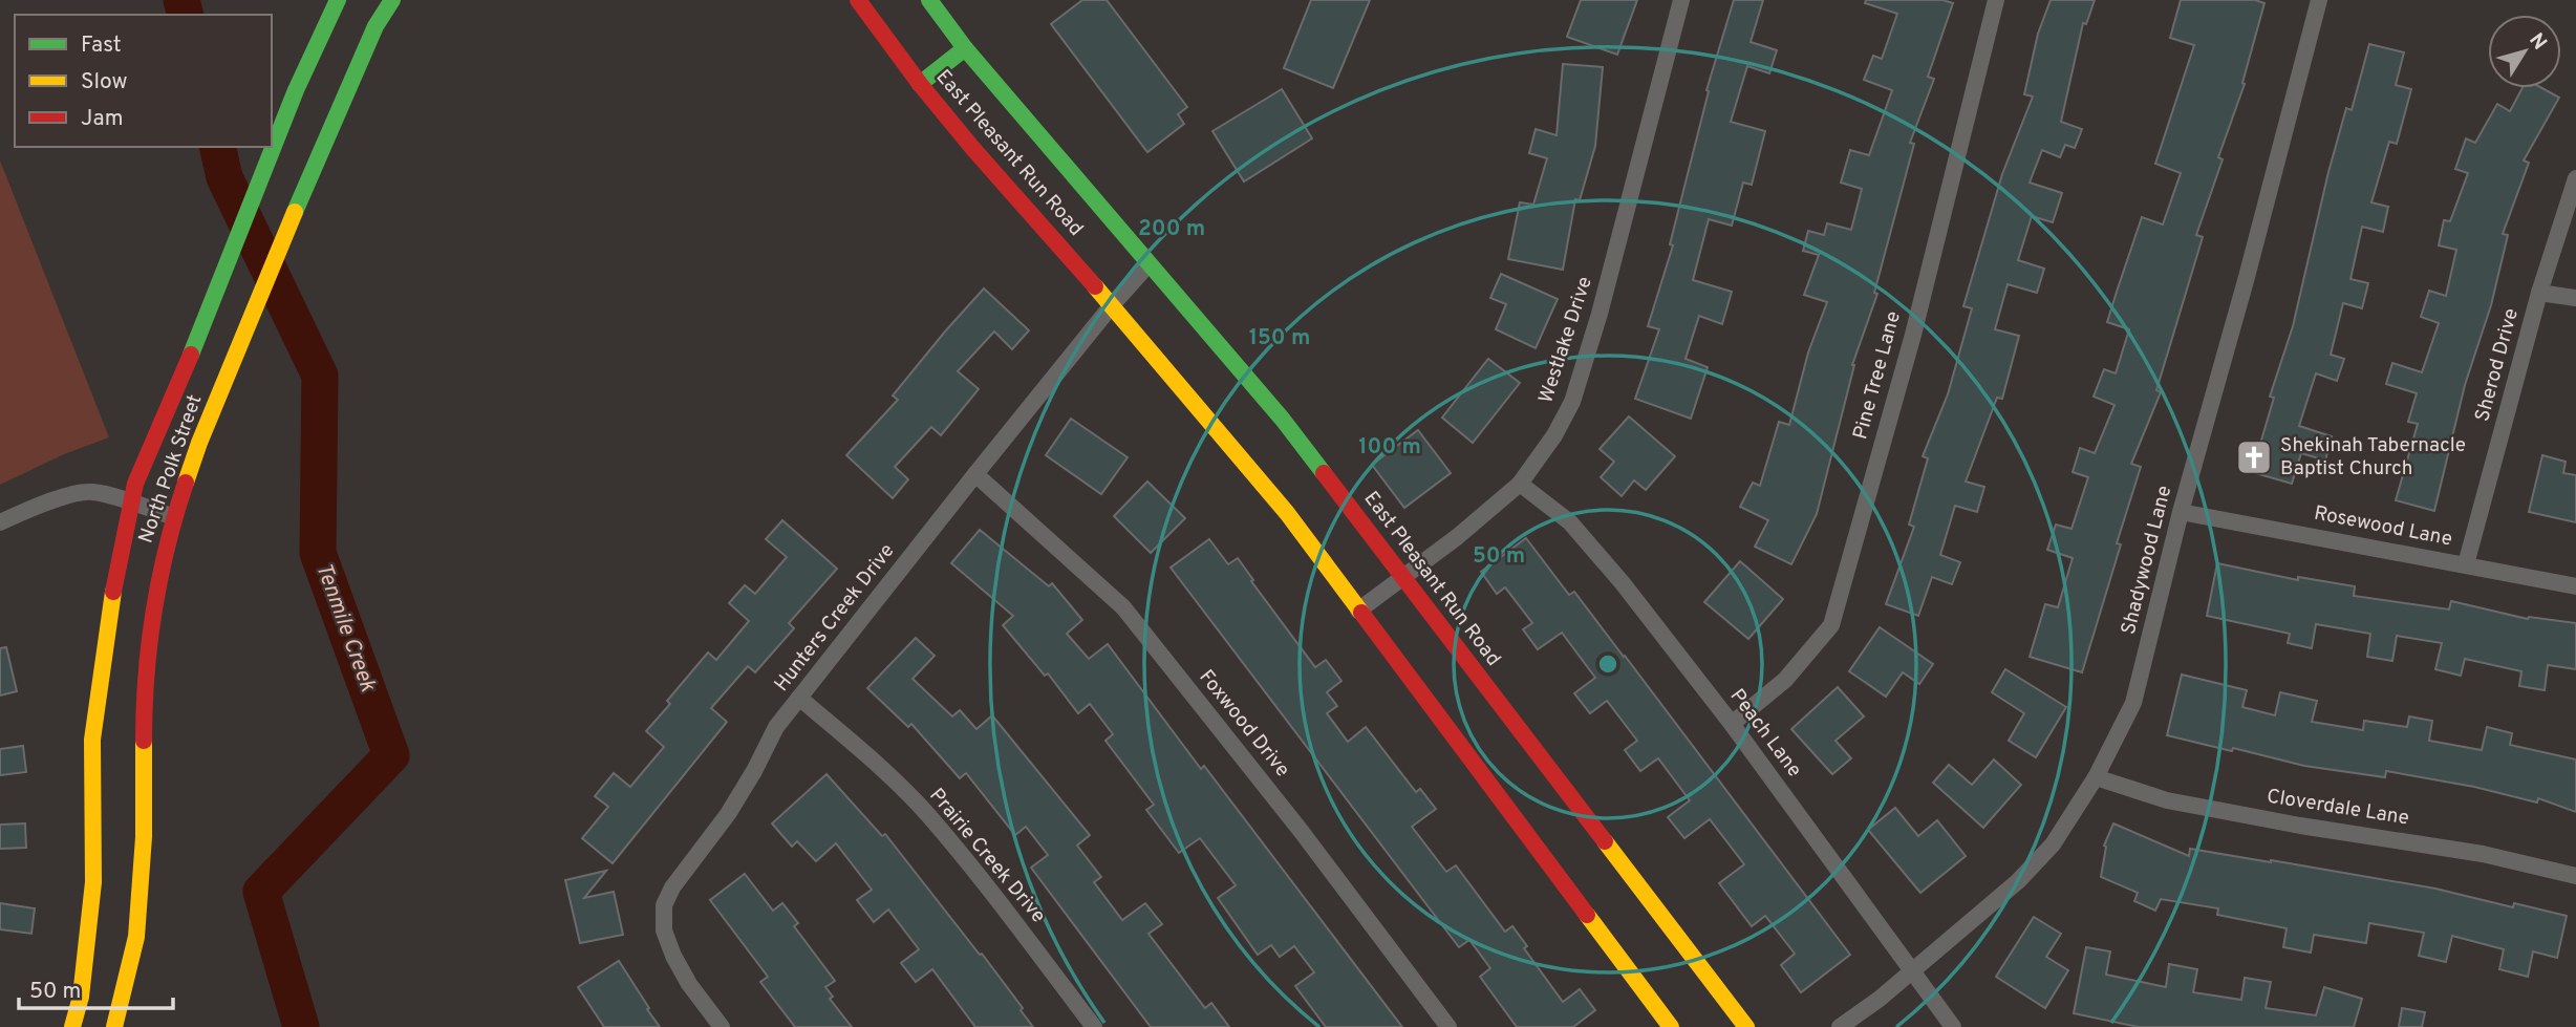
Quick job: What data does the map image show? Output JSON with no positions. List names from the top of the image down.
{
  "streets": {
    "main road": ["East Pleasant Run Road", "North Polk Street"],
    "street": [
      "Westlake Drive",
      "Sherod Drive",
      "Pine Tree Lane",
      "Rosewood Lane",
      "Shadywood Lane",
      "Hunters Creek Drive",
      "Foxwood Drive",
      "Peach Lane",
      "Cloverdale Lane",
      "Prairie Creek Drive"
    ]
  },
  "crossings": [
    ["East Pleasant Run Road", "Westlake Drive"],
    ["East Pleasant Run Road", "Hunters Creek Drive"],
    ["Westlake Drive", "Peach Lane"],
    ["Sherod Drive", "Rosewood Lane"],
    ["Pine Tree Lane", "Peach Lane"],
    ["Rosewood Lane", "Shadywood Lane"],
    ["Shadywood Lane", "Peach Lane"],
    ["Shadywood Lane", "Cloverdale Lane"],
    ["Hunters Creek Drive", "Foxwood Drive"],
    ["Hunters Creek Drive", "Prairie Creek Drive"]
  ],
  "water": ["Tenmile Creek"],
  "places": {
    "church": ["Shekinah Tabernacle Baptist Church"]
  },
  "legend": ["Fast", "Slow", "Jam"],
  "scale_bar": "50 m",
  "north": "top right",
  "rings": [
    "200 m",
    "150 m",
    "100 m",
    "50 m"
  ]
}
